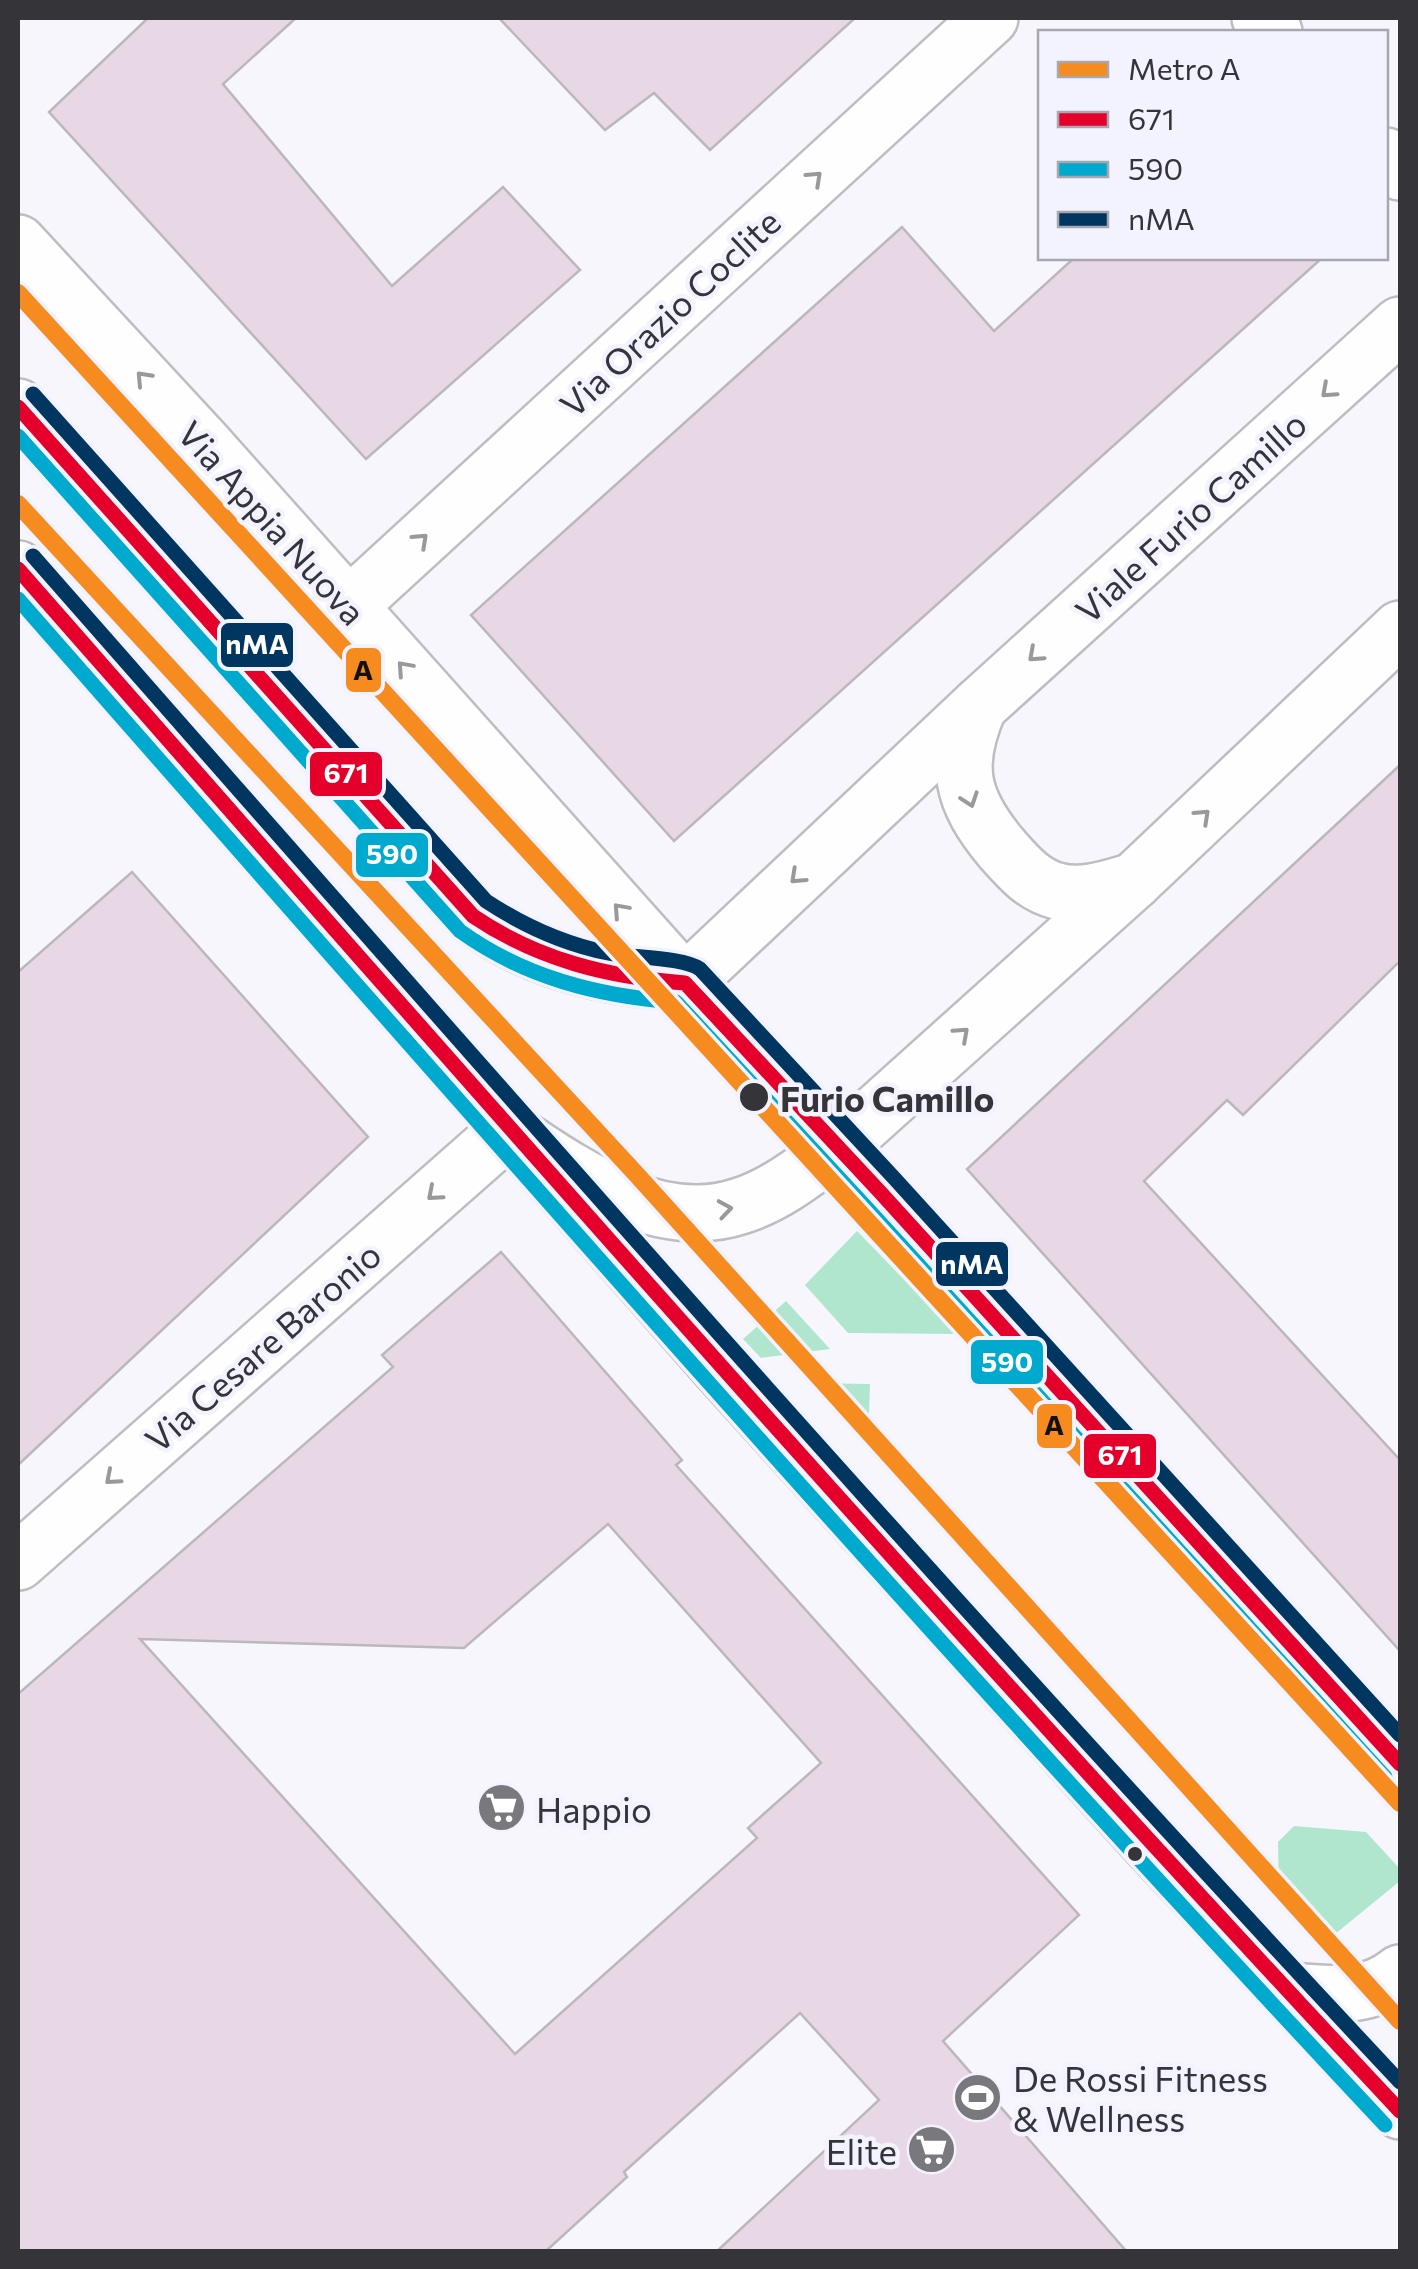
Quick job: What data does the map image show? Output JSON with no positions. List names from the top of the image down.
{
  "streets": {
    "street": [
      "Via Orazio Coclite",
      "Viale Furio Camillo",
      "Via Appia Nuova",
      "Via Cesare Baronio"
    ]
  },
  "crossings": [
    ["Via Orazio Coclite", "Via Appia Nuova"],
    ["Viale Furio Camillo", "Via Appia Nuova"]
  ],
  "one_way": ["Via Orazio Coclite", "Via Cesare Baronio"],
  "places": {
    "other": ["Furio Camillo"],
    "supermarket": ["Happio", "Elite"],
    "sports": ["De Rossi Fitness & Wellness"]
  },
  "lines": [
    "metro line A",
    "transit line nMA",
    "transit line 671",
    "transit line 590"
  ],
  "legend": [
    "Metro A",
    "671",
    "590",
    "nMA"
  ]
}
